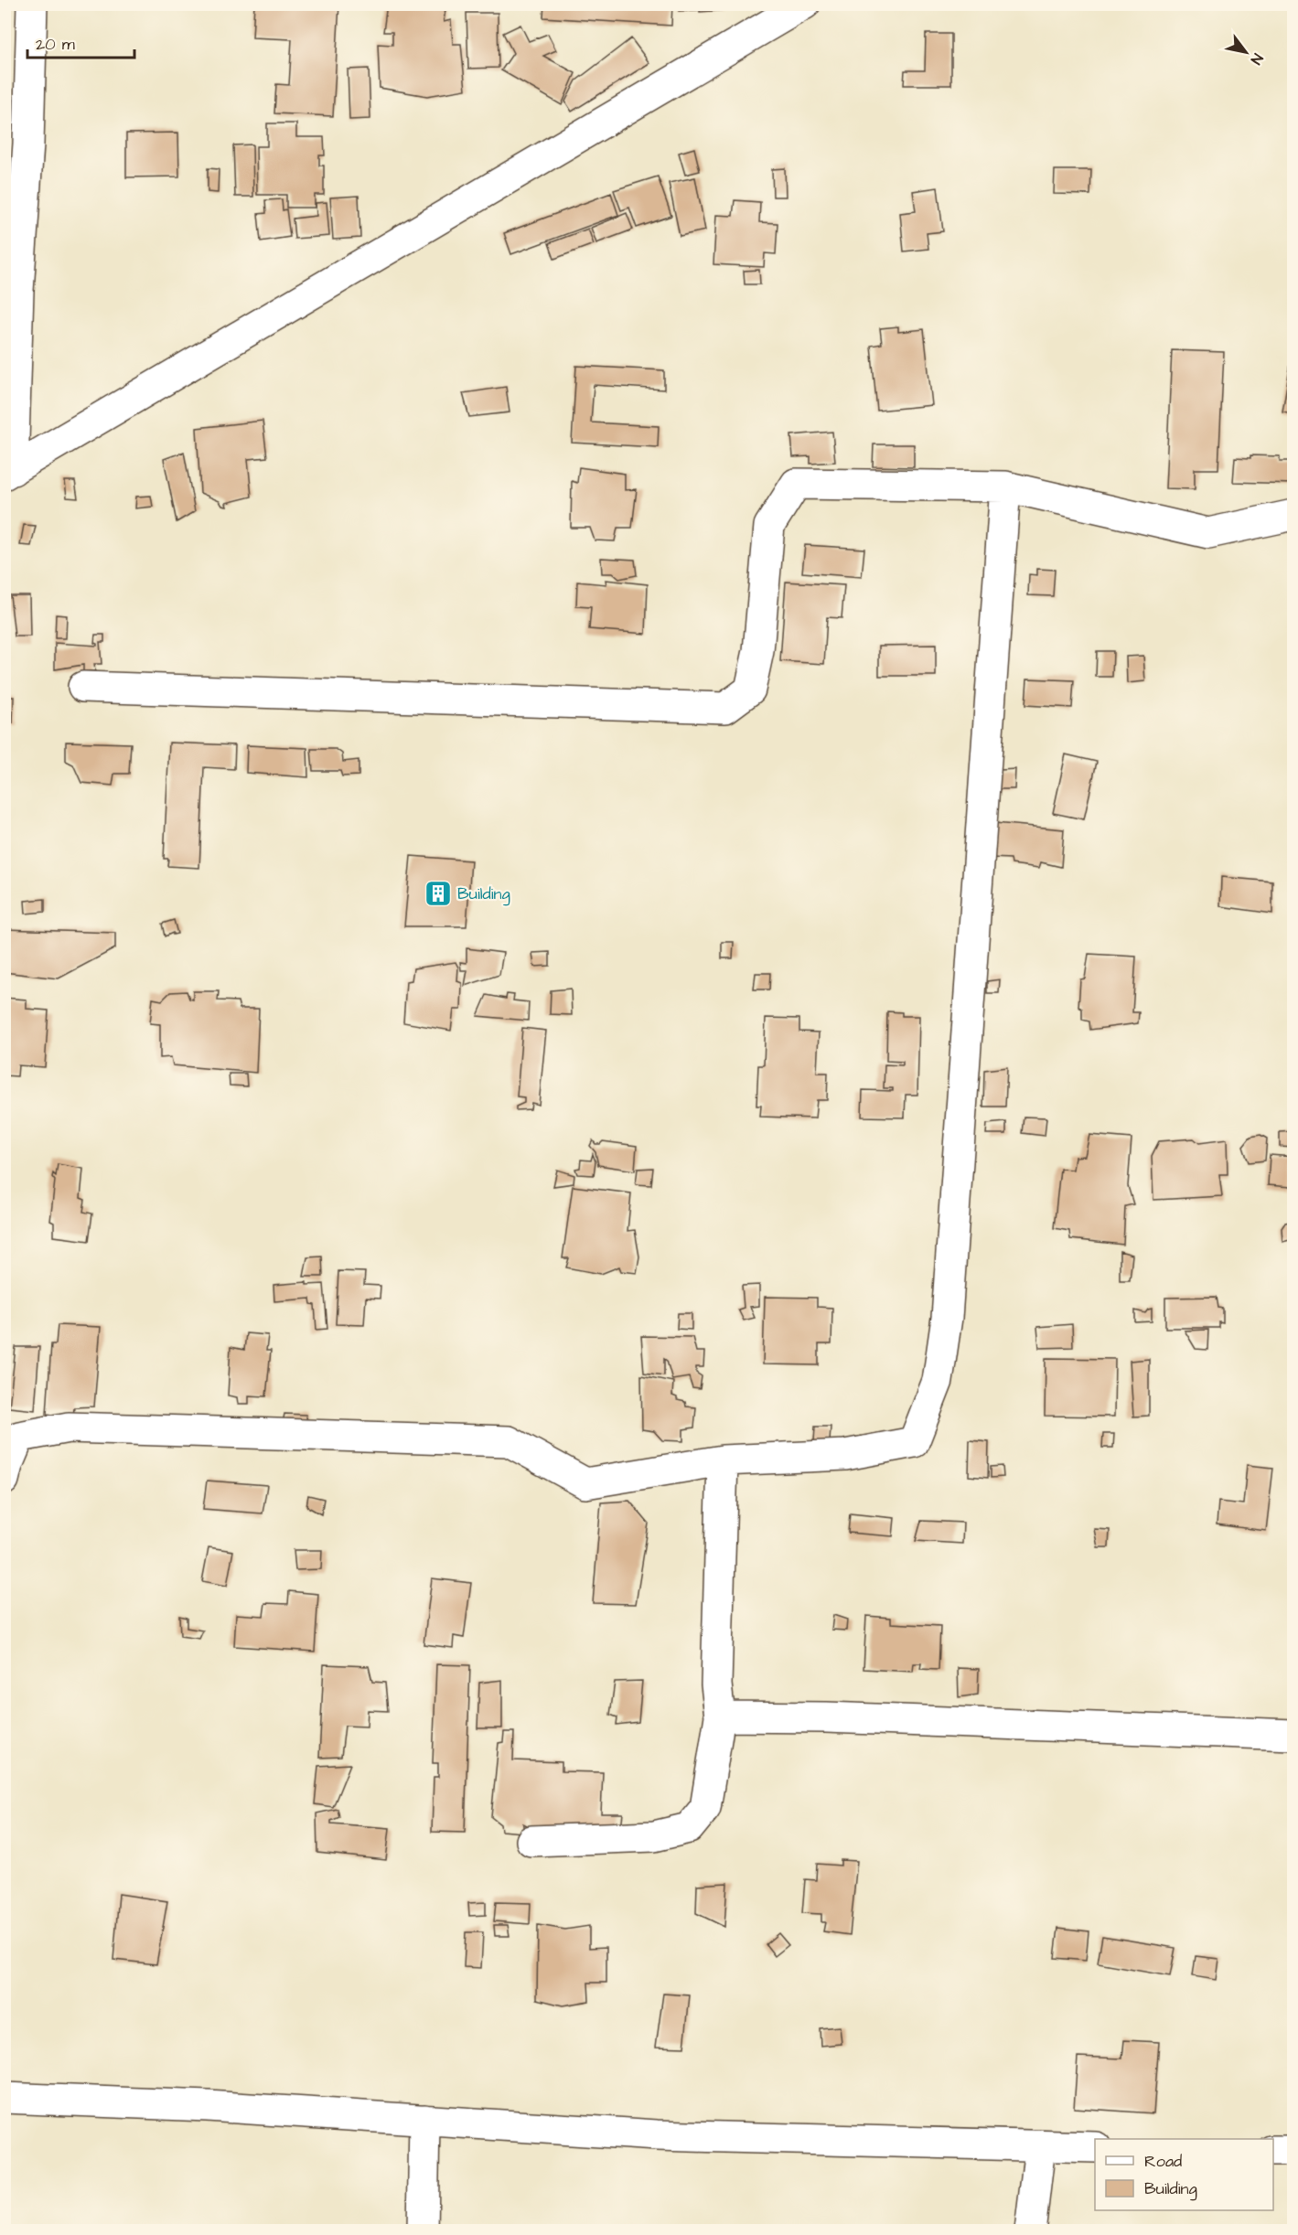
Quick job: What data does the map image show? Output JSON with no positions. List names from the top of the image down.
{
  "places": {
    "building": ["Building"]
  },
  "legend": ["Road", "Building"],
  "scale_bar": "20 m",
  "north": "bottom right"
}
